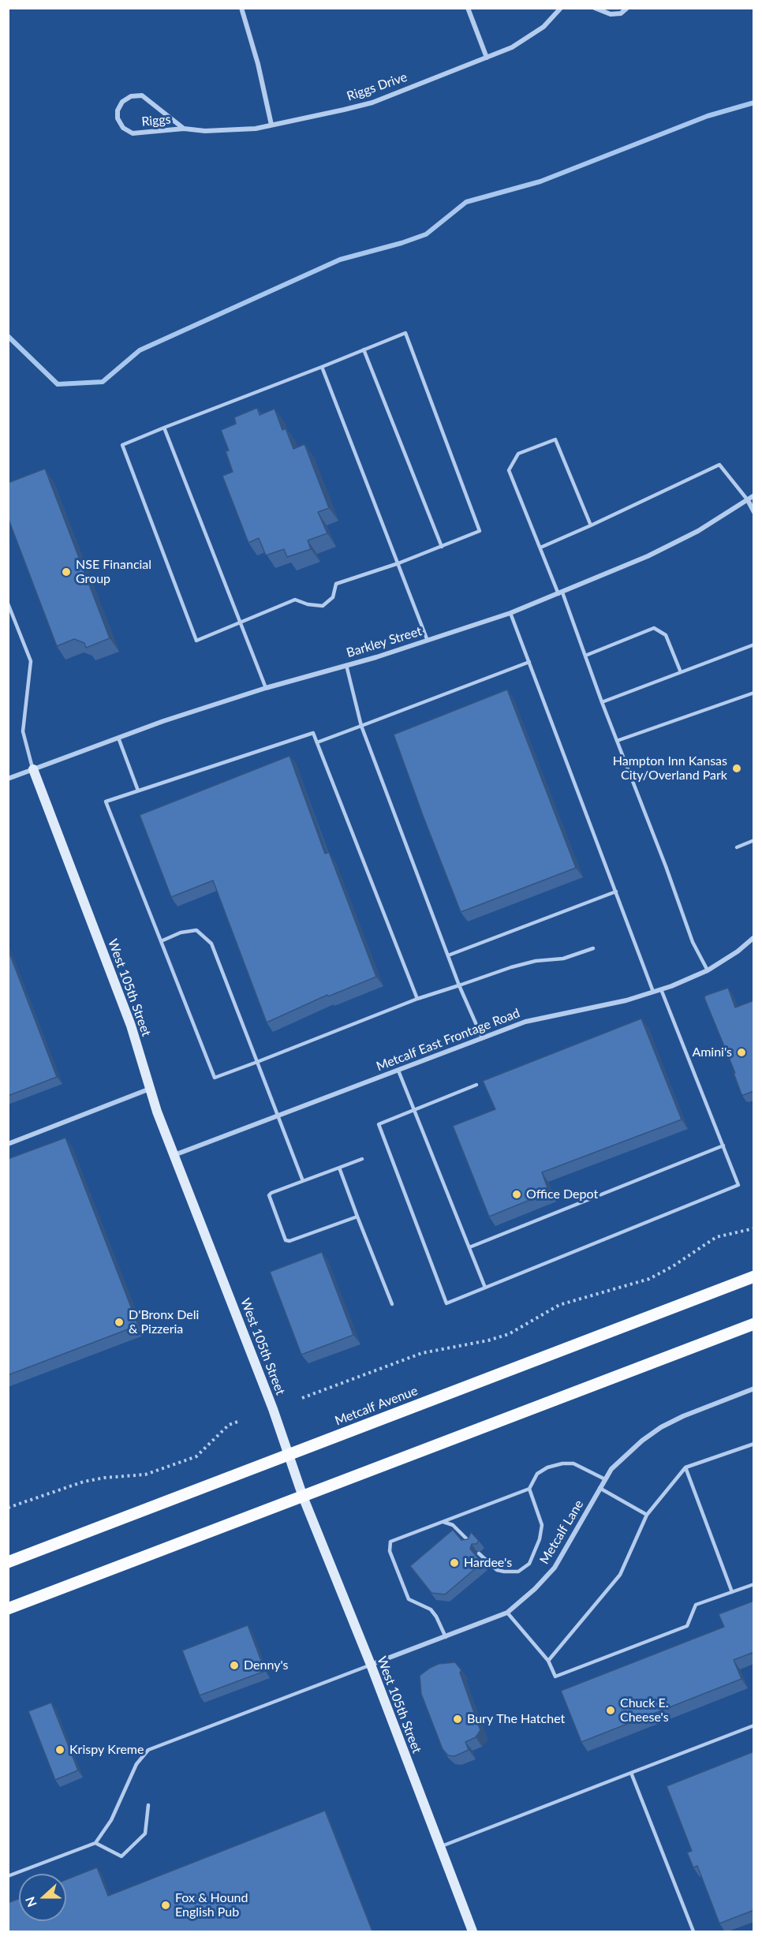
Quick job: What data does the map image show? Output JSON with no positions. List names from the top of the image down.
{
  "streets": {
    "main road": ["Metcalf Avenue"],
    "street": [
      "Riggs Drive",
      "Riggs",
      "Barkley Street",
      "West 105th Street",
      "Metcalf East Frontage Road",
      "Metcalf Lane"
    ]
  },
  "crossings": [
    ["Riggs Drive", "Riggs"],
    ["Barkley Street", "West 105th Street"],
    ["West 105th Street", "Metcalf East Frontage Road"],
    ["West 105th Street", "Metcalf Avenue"],
    ["West 105th Street", "Metcalf Lane"]
  ],
  "places": [
    "NSE Financial Group",
    "Hampton Inn Kansas City/Overland Park",
    "Amini's",
    "Office Depot",
    "D'Bronx Deli & Pizzeria",
    "Hardee's",
    "Denny's",
    "Chuck E. Cheese's",
    "Bury The Hatchet",
    "Krispy Kreme",
    "Fox & Hound English Pub"
  ],
  "north": "left"
}
